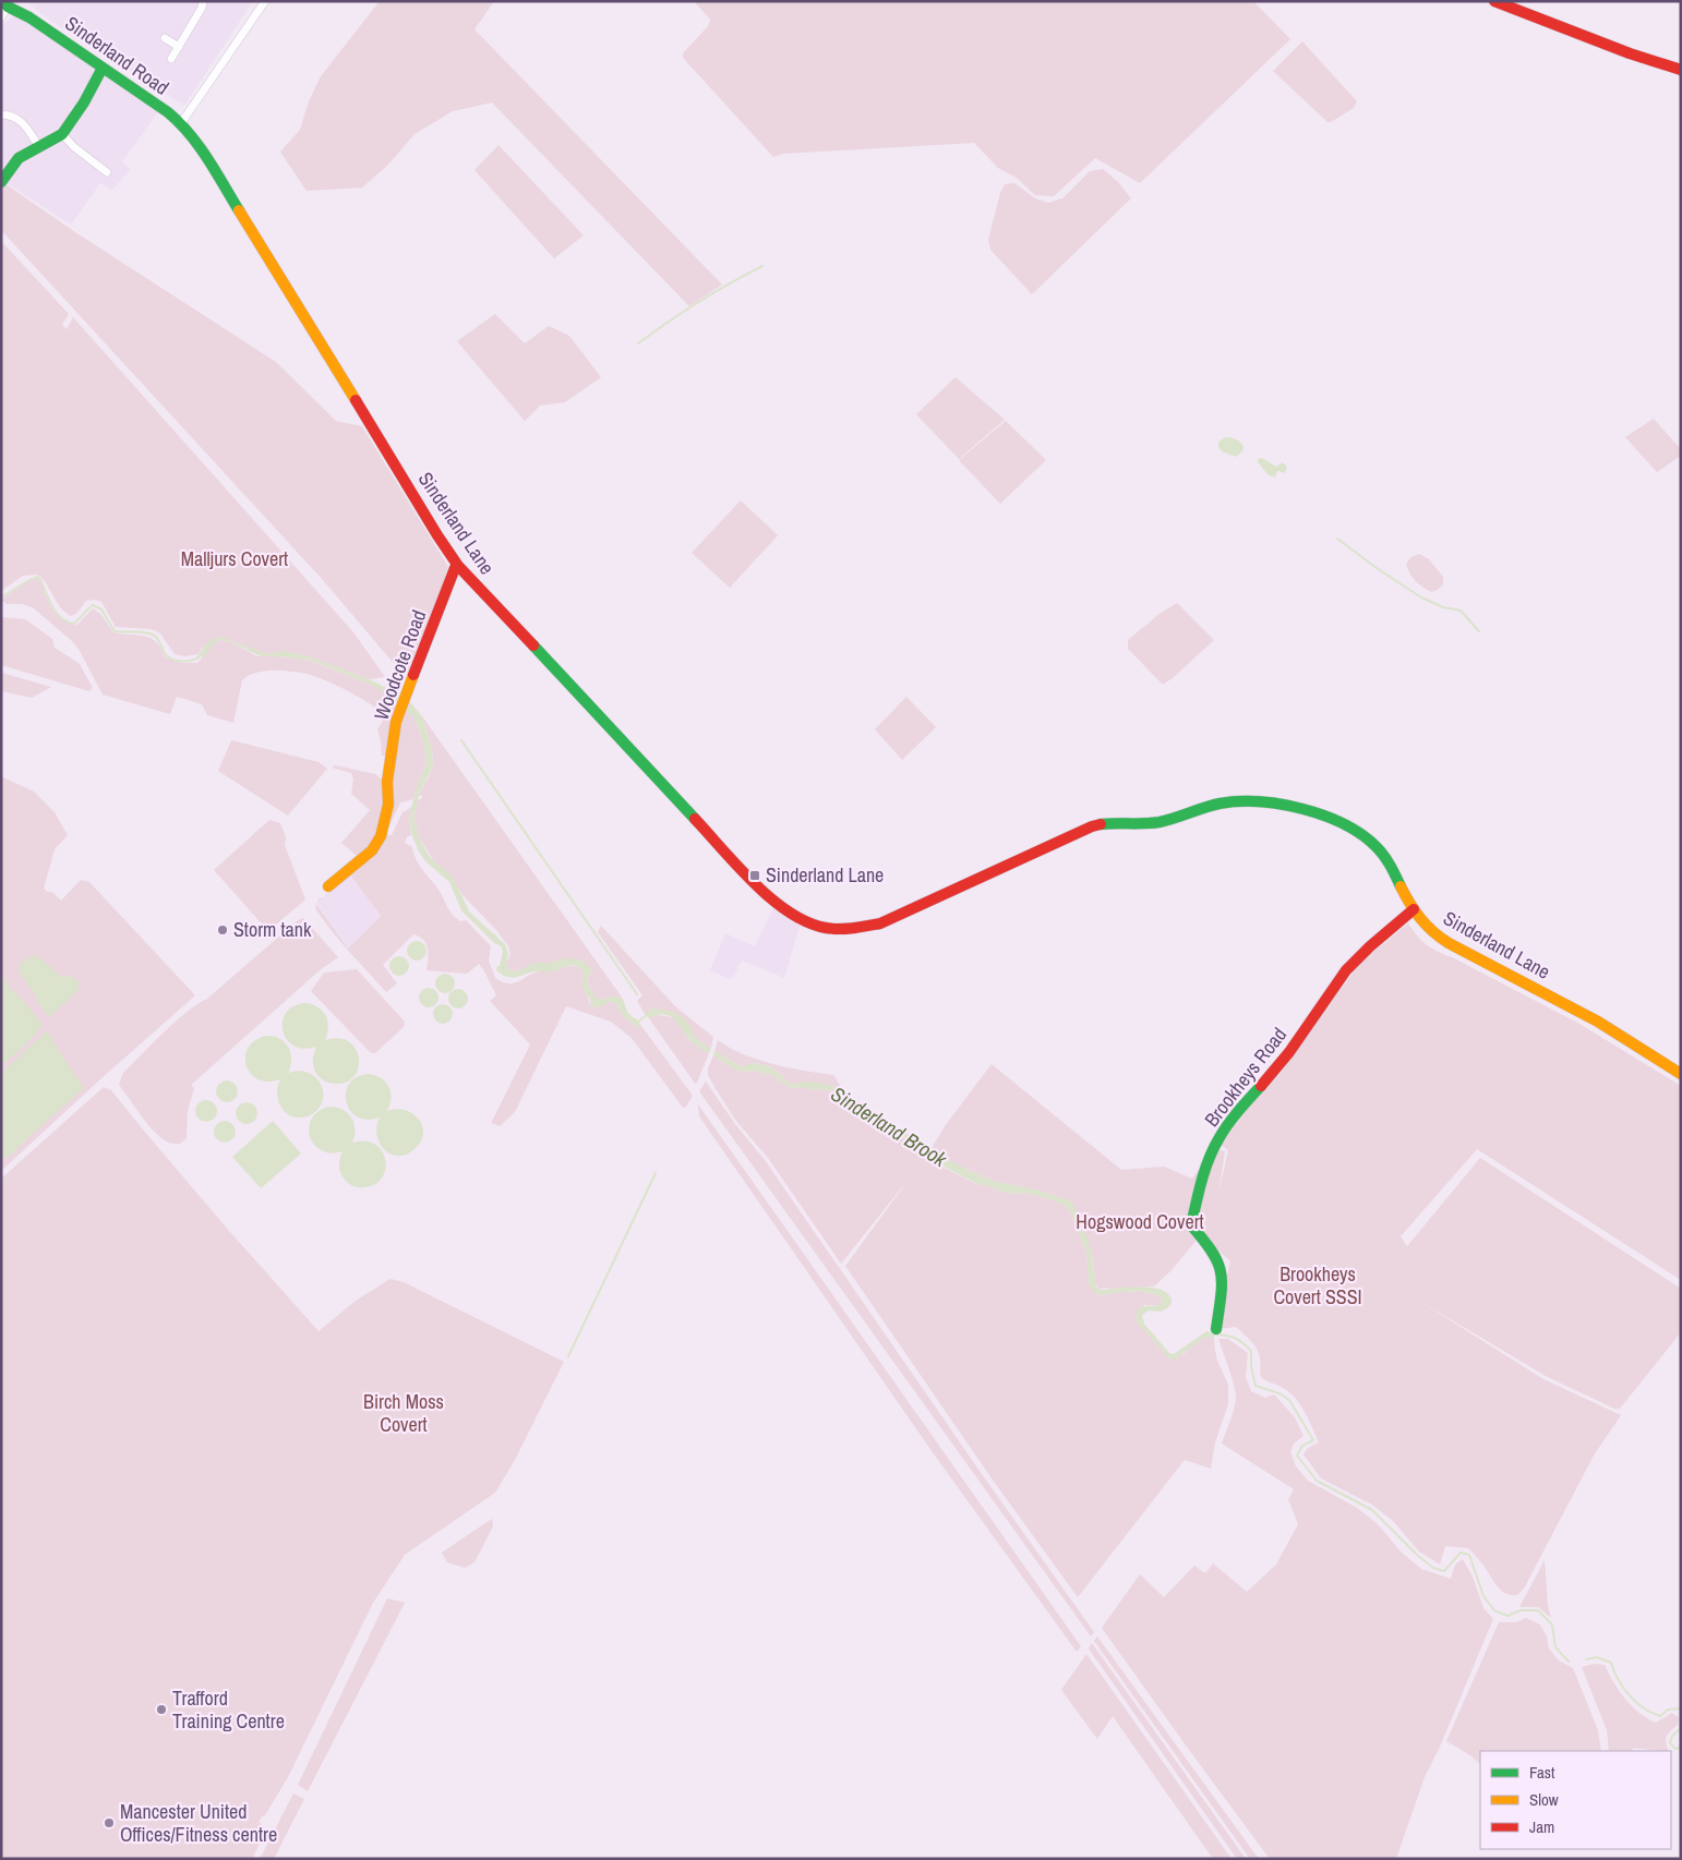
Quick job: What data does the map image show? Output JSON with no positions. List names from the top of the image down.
{
  "streets": {
    "street": [
      "Sinderland Road",
      "Sinderland Lane",
      "Woodcote Road",
      "Brookheys Road"
    ]
  },
  "crossings": [
    ["Sinderland Road", "Sinderland Lane"],
    ["Sinderland Lane", "Woodcote Road"],
    ["Sinderland Lane", "Brookheys Road"]
  ],
  "water": ["Sinderland Brook"],
  "parks": [
    "Malljurs Covert",
    "Hogswood Covert",
    "Brookheys Covert SSSI",
    "Birch Moss Covert"
  ],
  "places": {
    "transit": ["Sinderland Lane"],
    "other": ["Storm tank", "Trafford Training Centre", "Mancester United Offices/Fitness centre"]
  },
  "legend": ["Fast", "Slow", "Jam"]
}
